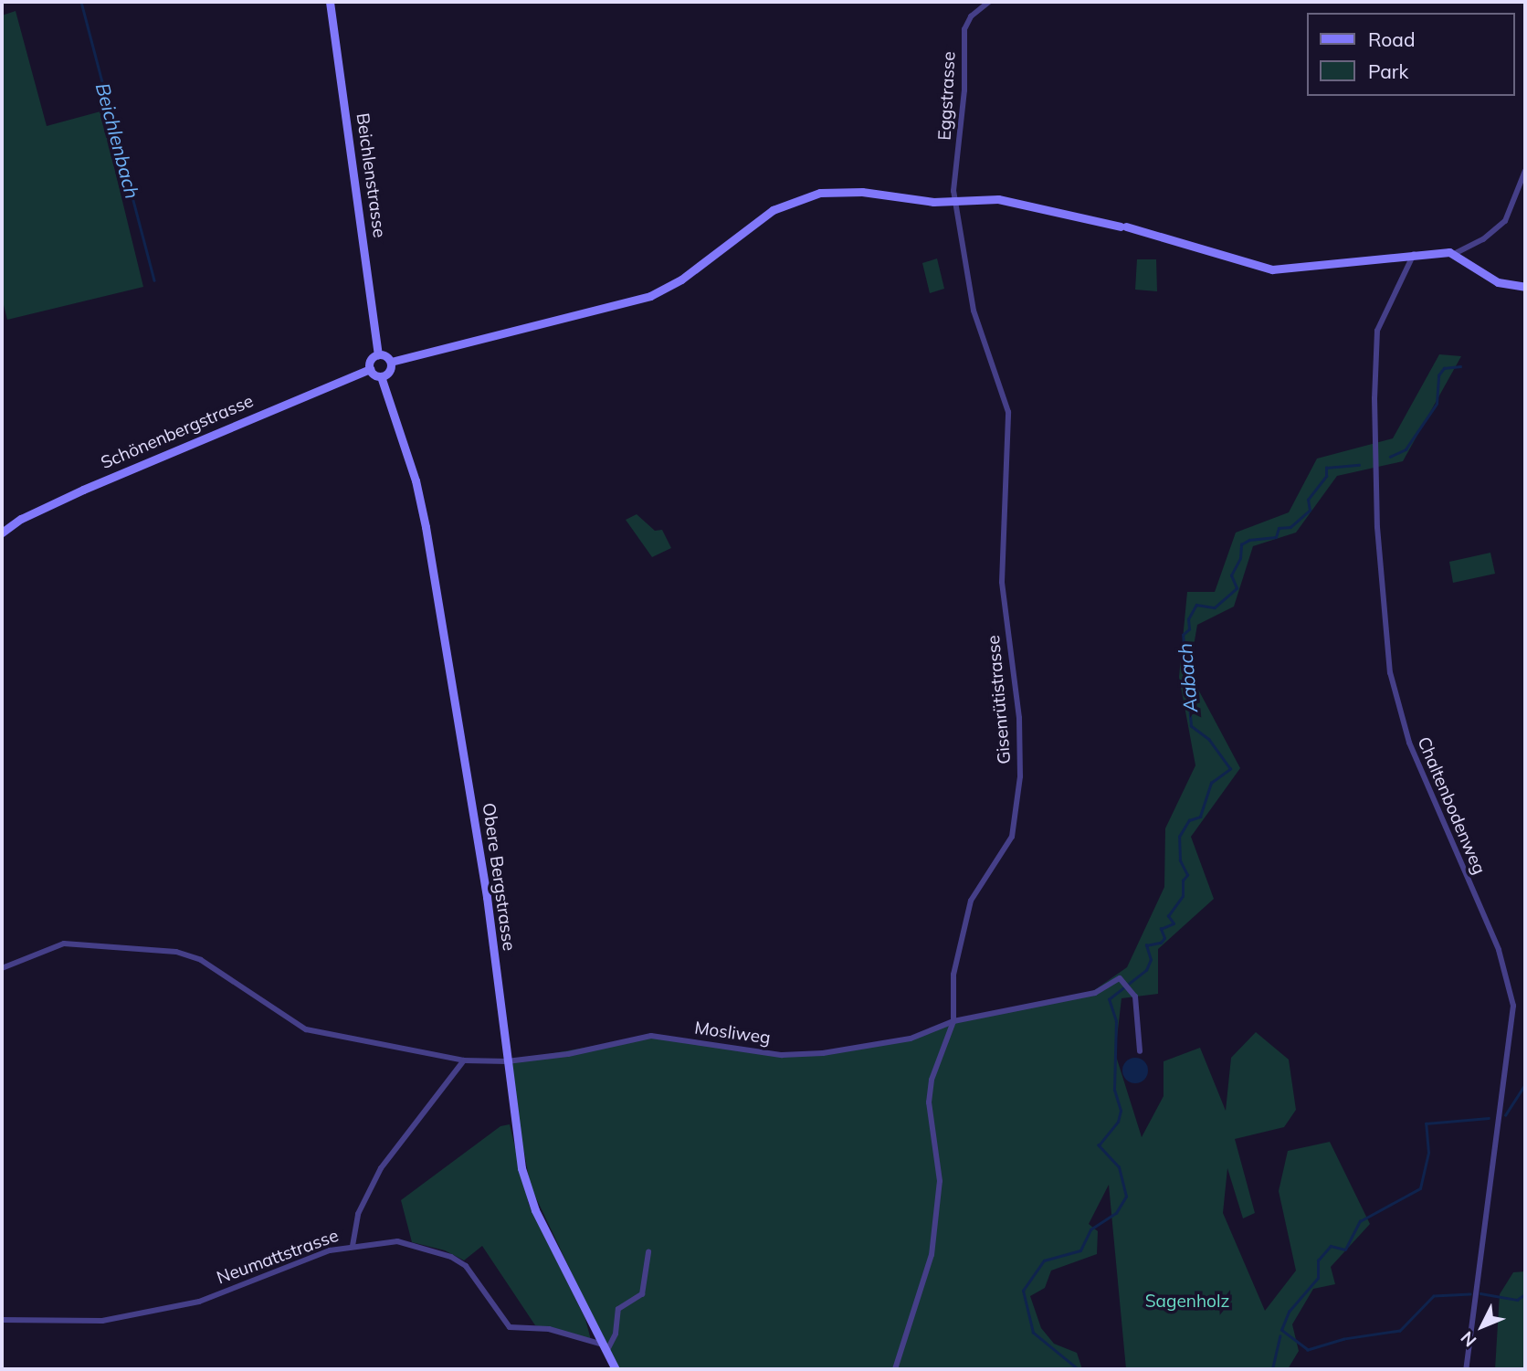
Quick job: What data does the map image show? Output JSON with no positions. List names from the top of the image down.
{
  "streets": {
    "street": [
      "Eggstrasse",
      "Beichlenstrasse",
      "Schönenbergstrasse",
      "Gisenrütistrasse",
      "Chaltenbodenweg",
      "Obere Bergstrasse",
      "Mosliweg",
      "Neumattstrasse"
    ]
  },
  "crossings": [
    ["Eggstrasse", "Gisenrütistrasse"],
    ["Beichlenstrasse", "Schönenbergstrasse"],
    ["Beichlenstrasse", "Obere Bergstrasse"],
    ["Schönenbergstrasse", "Obere Bergstrasse"],
    ["Gisenrütistrasse", "Mosliweg"],
    ["Obere Bergstrasse", "Mosliweg"],
    ["Obere Bergstrasse", "Neumattstrasse"]
  ],
  "water": ["Beichlenbach", "Aabach"],
  "parks": ["Sagenholz"],
  "legend": ["Road", "Park"],
  "north": "bottom left"
}
